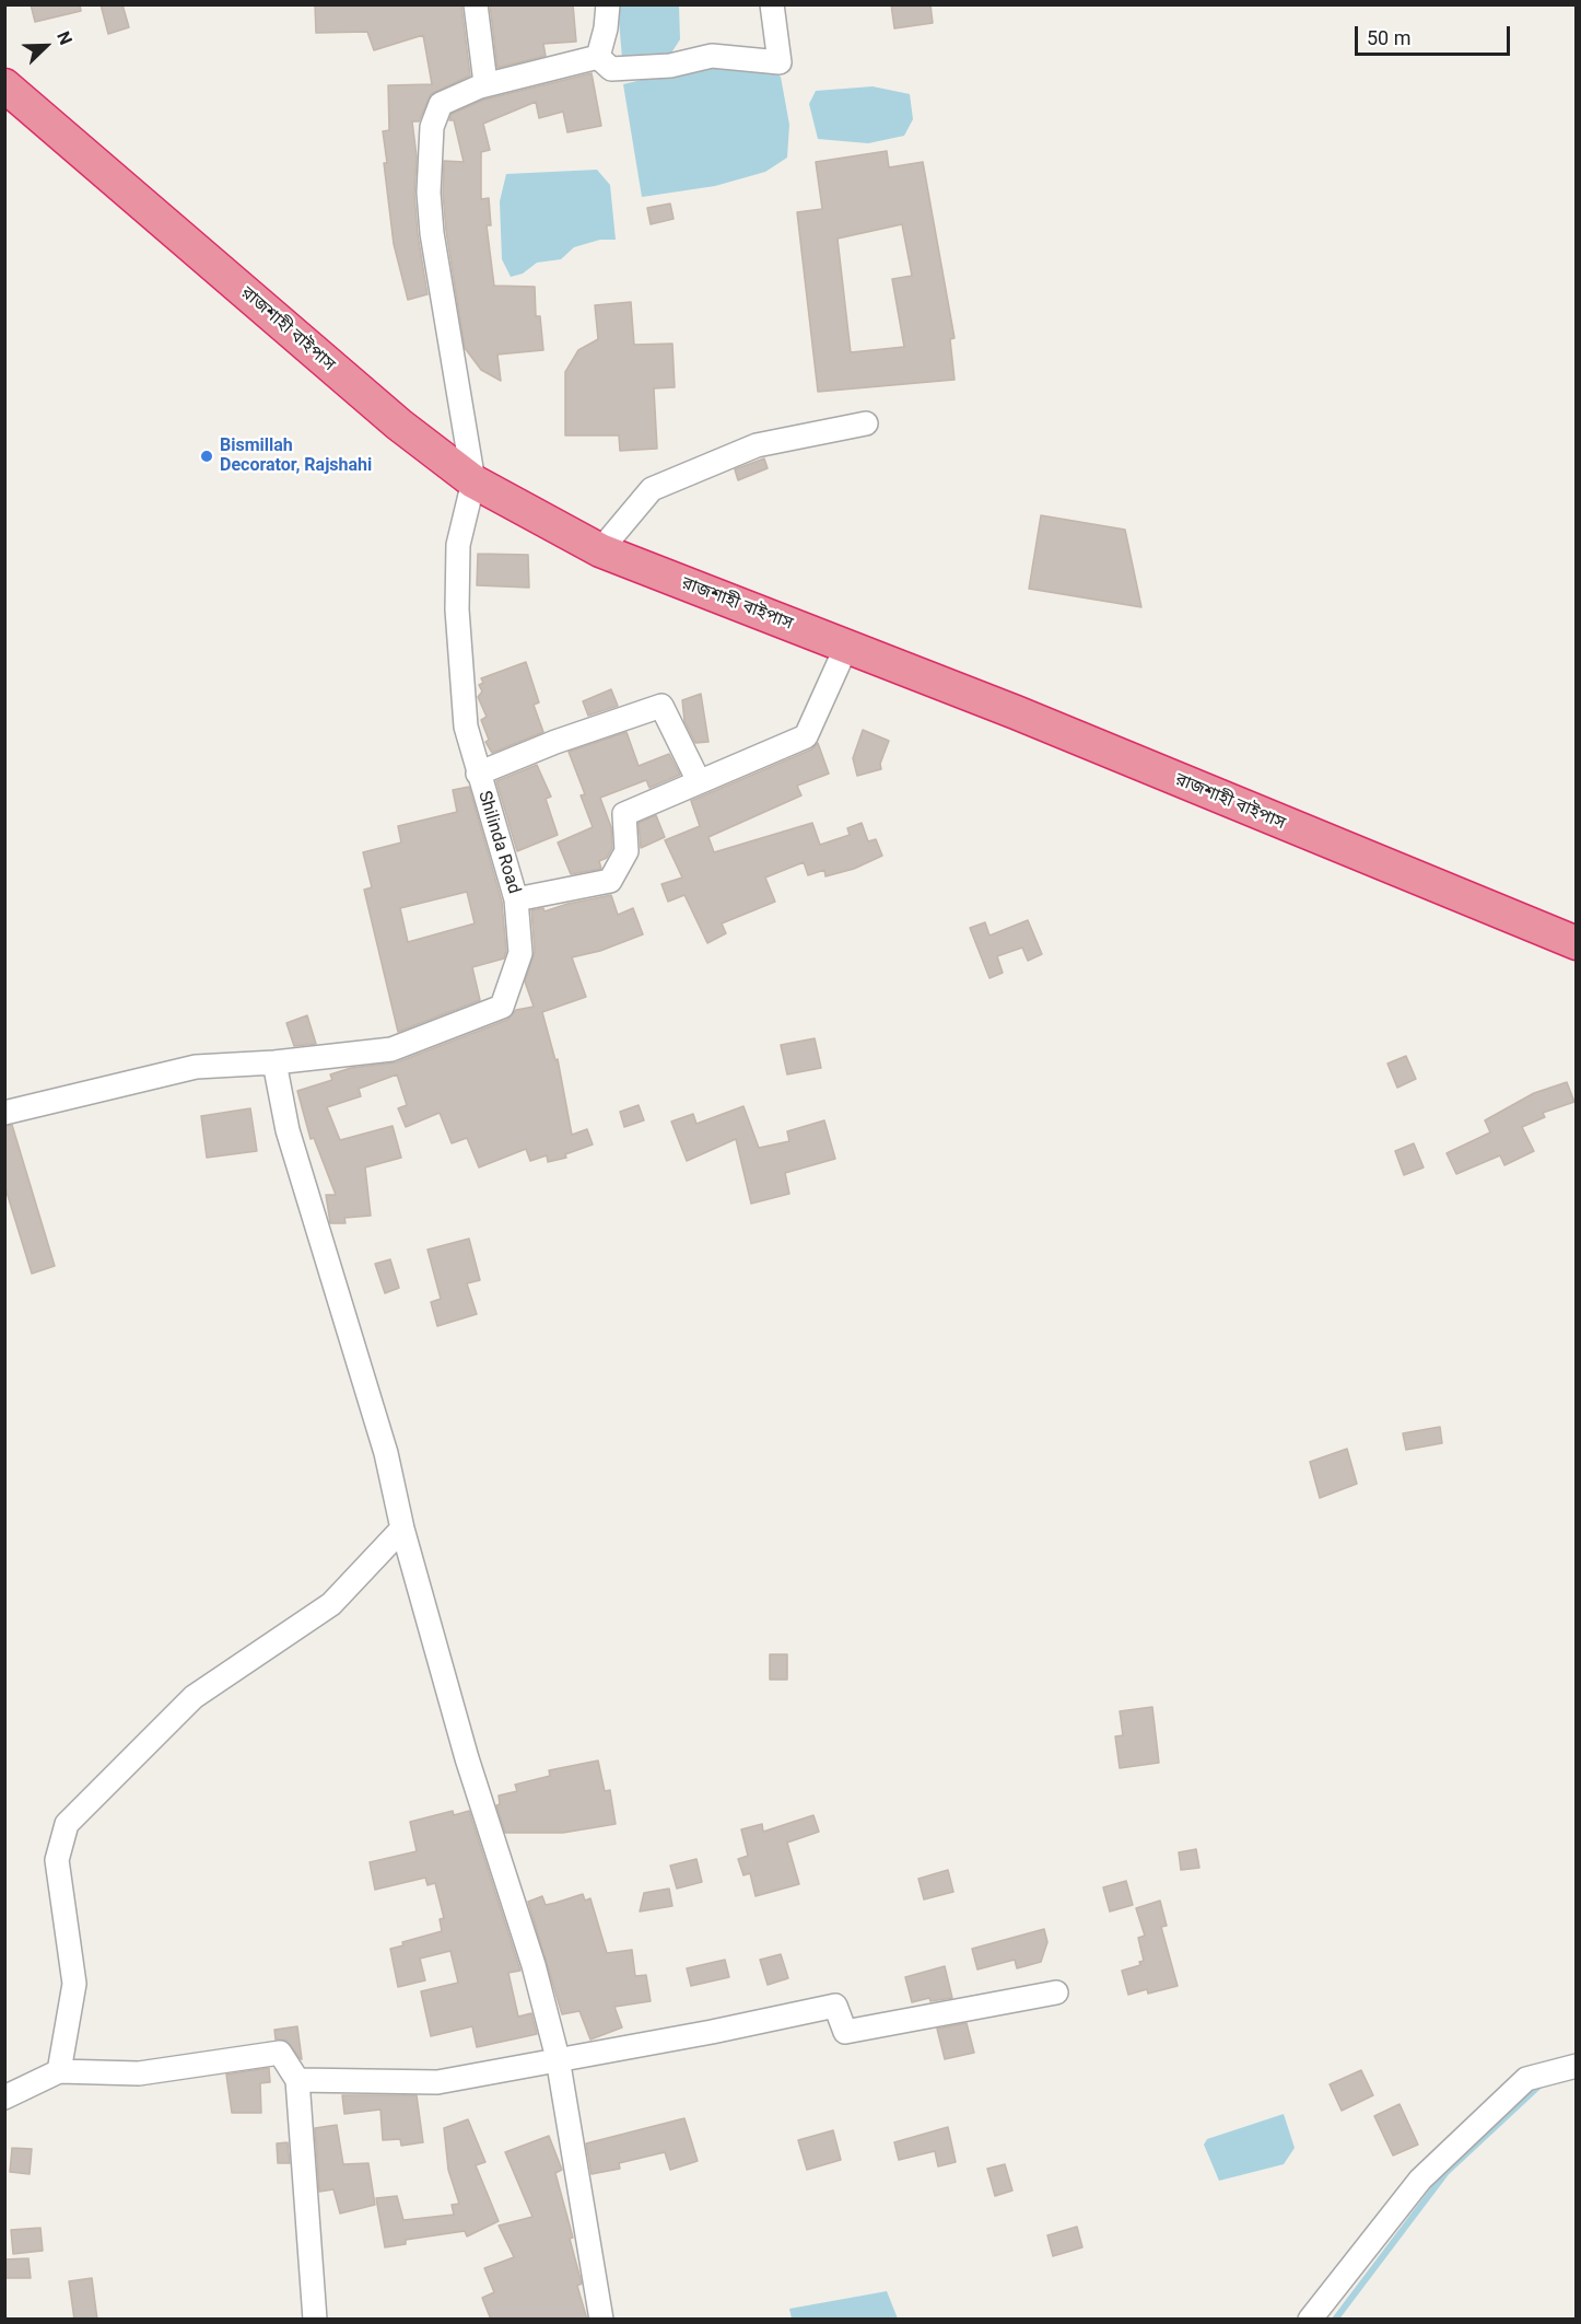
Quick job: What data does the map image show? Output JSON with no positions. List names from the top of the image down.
{
  "streets": {
    "highway": ["রাজশাহী বাইপাস"],
    "street": ["Shilinda Road"]
  },
  "crossings": [
    ["রাজশাহী বাইপাস", "Shilinda Road"]
  ],
  "places": ["Bismillah Decorator, Rajshahi"],
  "scale_bar": "50 m",
  "north": "top right"
}
